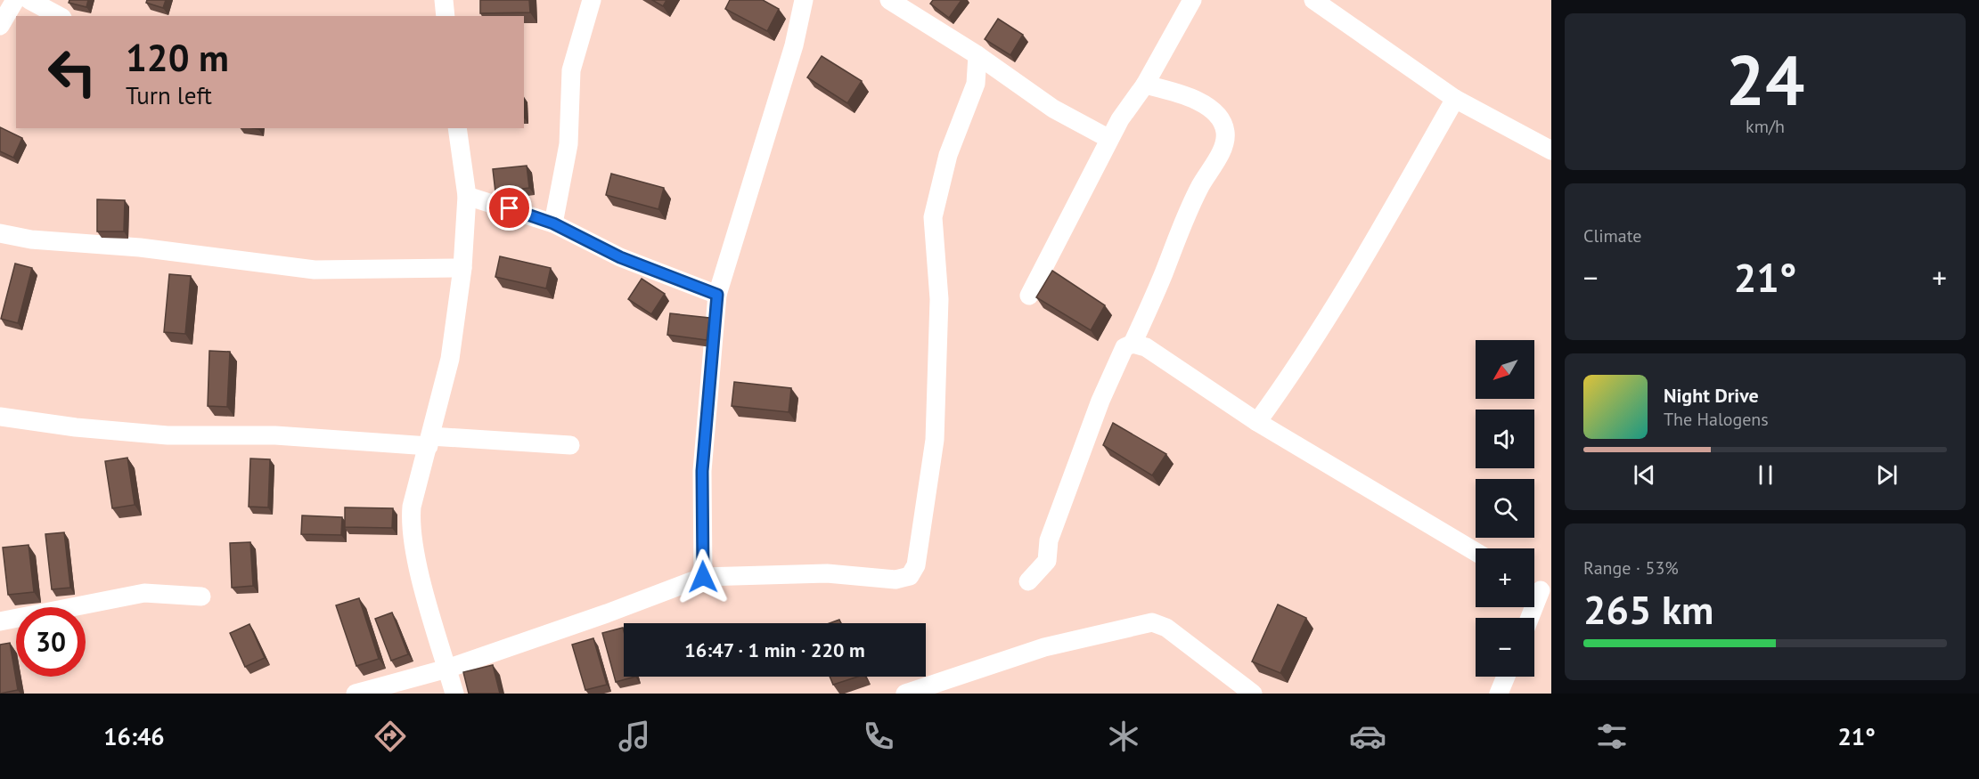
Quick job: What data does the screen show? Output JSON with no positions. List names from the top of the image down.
{
  "north": "bottom left",
  "page": {
    "tile": [
      ["24", "km/h"],
      "Climate",
      ["Range · 53%", "265 km"]
    ],
    "turn": ["120 m", "Turn left"],
    "heat": ["−", "21°", "+"],
    "map_buttons": ["+", "−"],
    "song": ["Night Drive", "The Halogens"],
    "limit": "30",
    "trip": "16:47 · 1 min · 220 m",
    "tabs": ["16:46", "21°"]
  }
}
